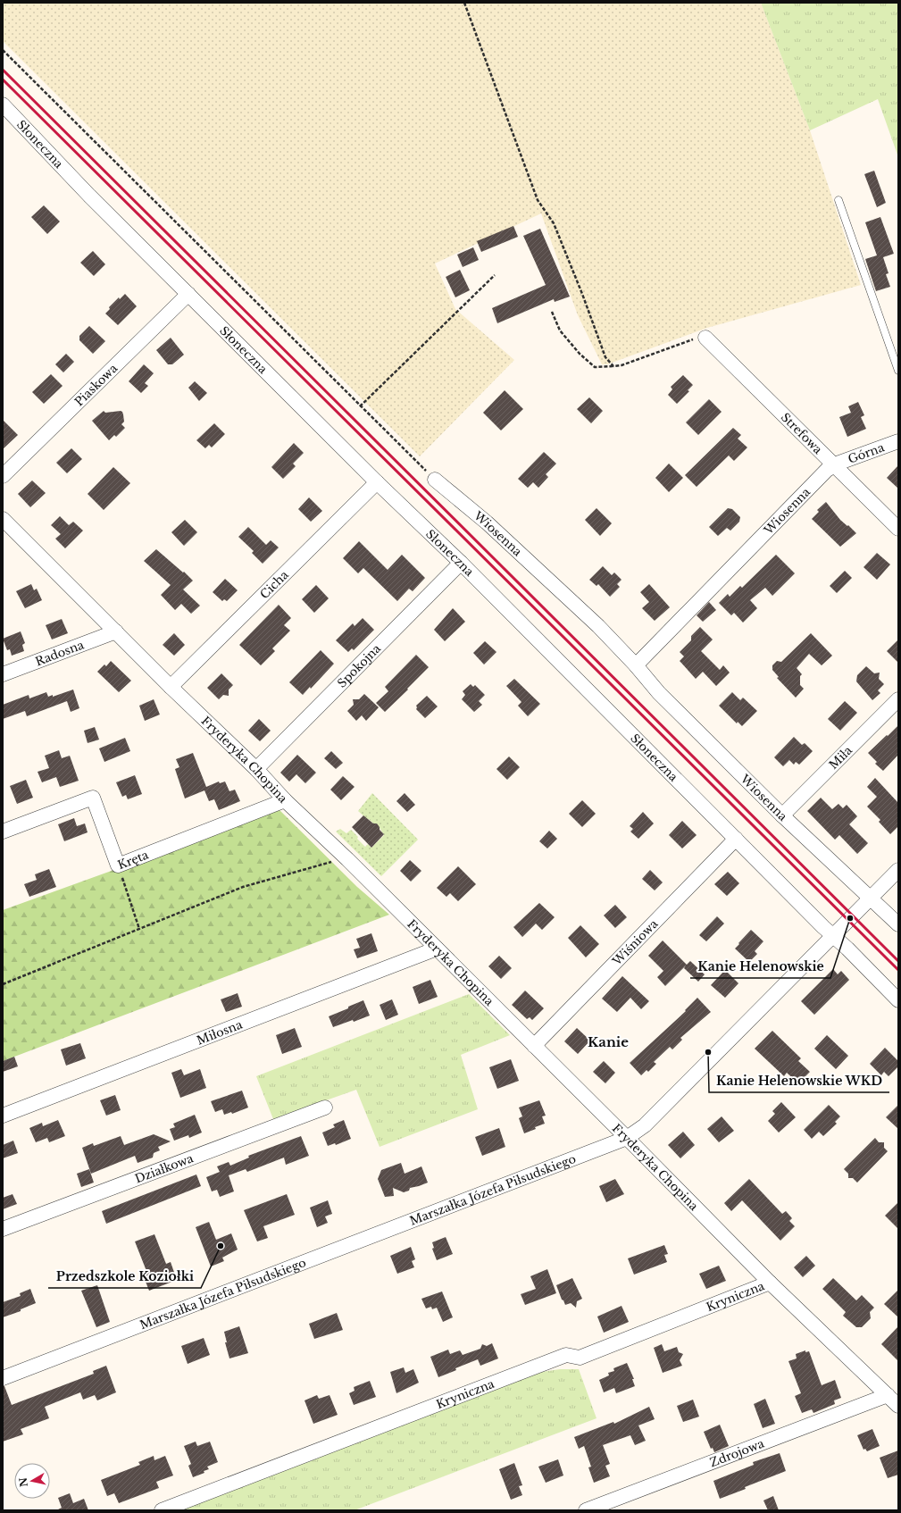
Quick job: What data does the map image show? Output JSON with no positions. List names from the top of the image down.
{
  "streets": {
    "street": [
      "Słoneczna",
      "Piaskowa",
      "Strefowa",
      "Górna",
      "Wiosenna",
      "Cicha",
      "Radosna",
      "Spokojna",
      "Miła",
      "Fryderyka Chopina",
      "Kręta",
      "Wiśniowa",
      "Miłosna",
      "Działkowa",
      "Marszałka Józefa Piłsudskiego",
      "Kryniczna",
      "Zdrojowa"
    ]
  },
  "crossings": [
    ["Słoneczna", "Piaskowa"],
    ["Słoneczna", "Cicha"],
    ["Słoneczna", "Spokojna"],
    ["Słoneczna", "Wiśniowa"],
    ["Słoneczna", "Marszałka Józefa Piłsudskiego"],
    ["Strefowa", "Górna"],
    ["Strefowa", "Wiosenna"],
    ["Górna", "Wiosenna"],
    ["Wiosenna", "Miła"],
    ["Wiosenna", "Marszałka Józefa Piłsudskiego"],
    ["Cicha", "Fryderyka Chopina"],
    ["Radosna", "Fryderyka Chopina"],
    ["Spokojna", "Fryderyka Chopina"],
    ["Fryderyka Chopina", "Kręta"],
    ["Fryderyka Chopina", "Wiśniowa"],
    ["Fryderyka Chopina", "Miłosna"],
    ["Fryderyka Chopina", "Marszałka Józefa Piłsudskiego"],
    ["Fryderyka Chopina", "Kryniczna"],
    ["Fryderyka Chopina", "Zdrojowa"]
  ],
  "districts": ["Kanie"],
  "places": ["Kanie Helenowskie", "Kanie Helenowskie WKD", "Przedszkole Koziołki"],
  "north": "left"
}
